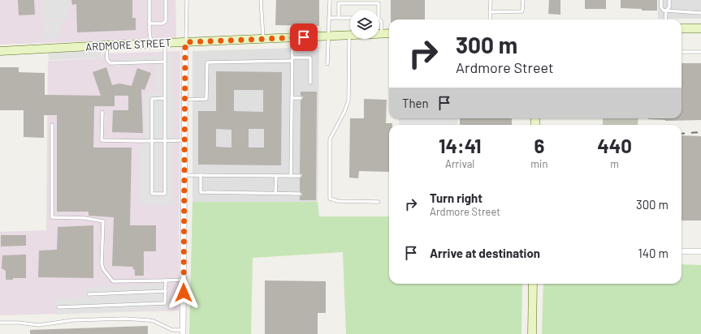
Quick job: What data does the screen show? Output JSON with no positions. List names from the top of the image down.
{
  "streets": {
    "street": ["ARDMORE STREET"]
  },
  "page": {
    "turn": ["300 m", "Ardmore Street"],
    "then": "Then",
    "eta": [
      "14:41",
      "Arrival",
      "6",
      "min",
      "440",
      "m"
    ],
    "list": [
      {
        "name": "Turn right",
        "note": "Ardmore Street",
        "value": "300 m"
      },
      {
        "name": "Arrive at destination",
        "value": "140 m"
      }
    ]
  }
}
